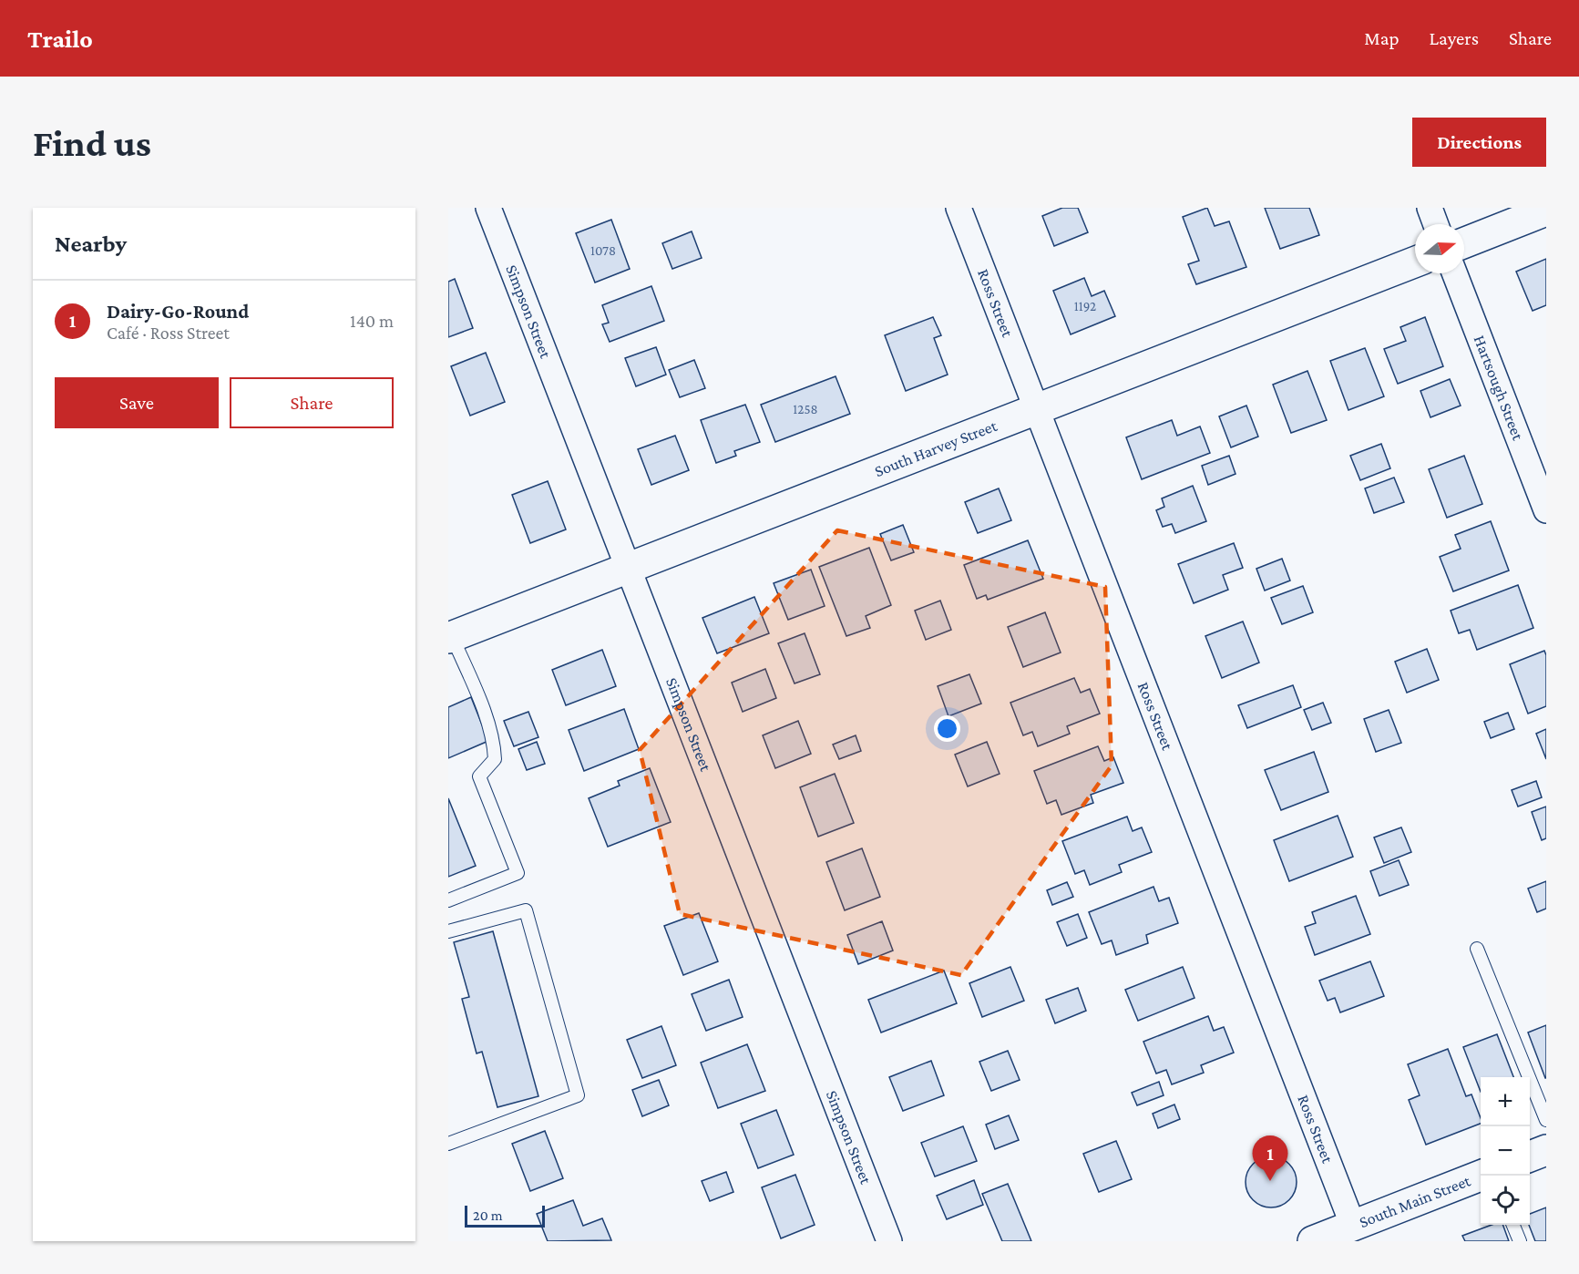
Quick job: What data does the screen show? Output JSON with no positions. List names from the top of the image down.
{
  "streets": {
    "street": [
      "Ross Street",
      "Simpson Street",
      "Hartsough Street",
      "South Harvey Street",
      "South Main Street"
    ]
  },
  "crossings": [
    ["Ross Street", "South Harvey Street"],
    ["Ross Street", "South Main Street"],
    ["Simpson Street", "South Harvey Street"]
  ],
  "house_numbers": ["1078", "1192", "1258"],
  "scale_bar": "20 m",
  "north": "right",
  "page": {
    "header": "Trailo",
    "nav": ["Map", "Layers", "Share"],
    "buttons": [
      "Directions",
      ["Save", "Share"]
    ],
    "title": "Find us",
    "heading": "Nearby",
    "list": [
      {
        "mark": "1",
        "name": "Dairy-Go-Round",
        "note": "Café · Ross Street",
        "value": "140 m"
      }
    ],
    "map_buttons": ["+", "−"],
    "pins": "1",
    "scale": "20 m"
  }
}
